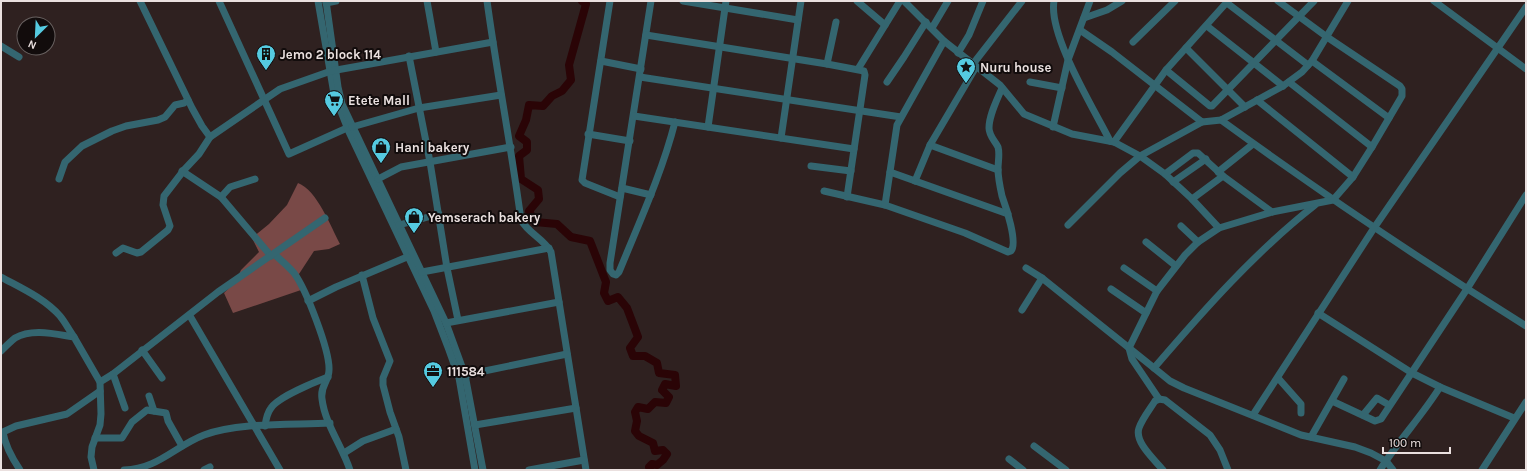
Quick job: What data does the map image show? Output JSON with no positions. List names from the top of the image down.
{
  "places": {
    "building": ["Jemo 2 block 114"],
    "place": ["Nuru house"],
    "supermarket": ["Etete Mall"],
    "shop": ["Hani bakery", "Yemserach bakery"],
    "office": ["111584"]
  },
  "scale_bar": "100 m",
  "north": "bottom left"
}
